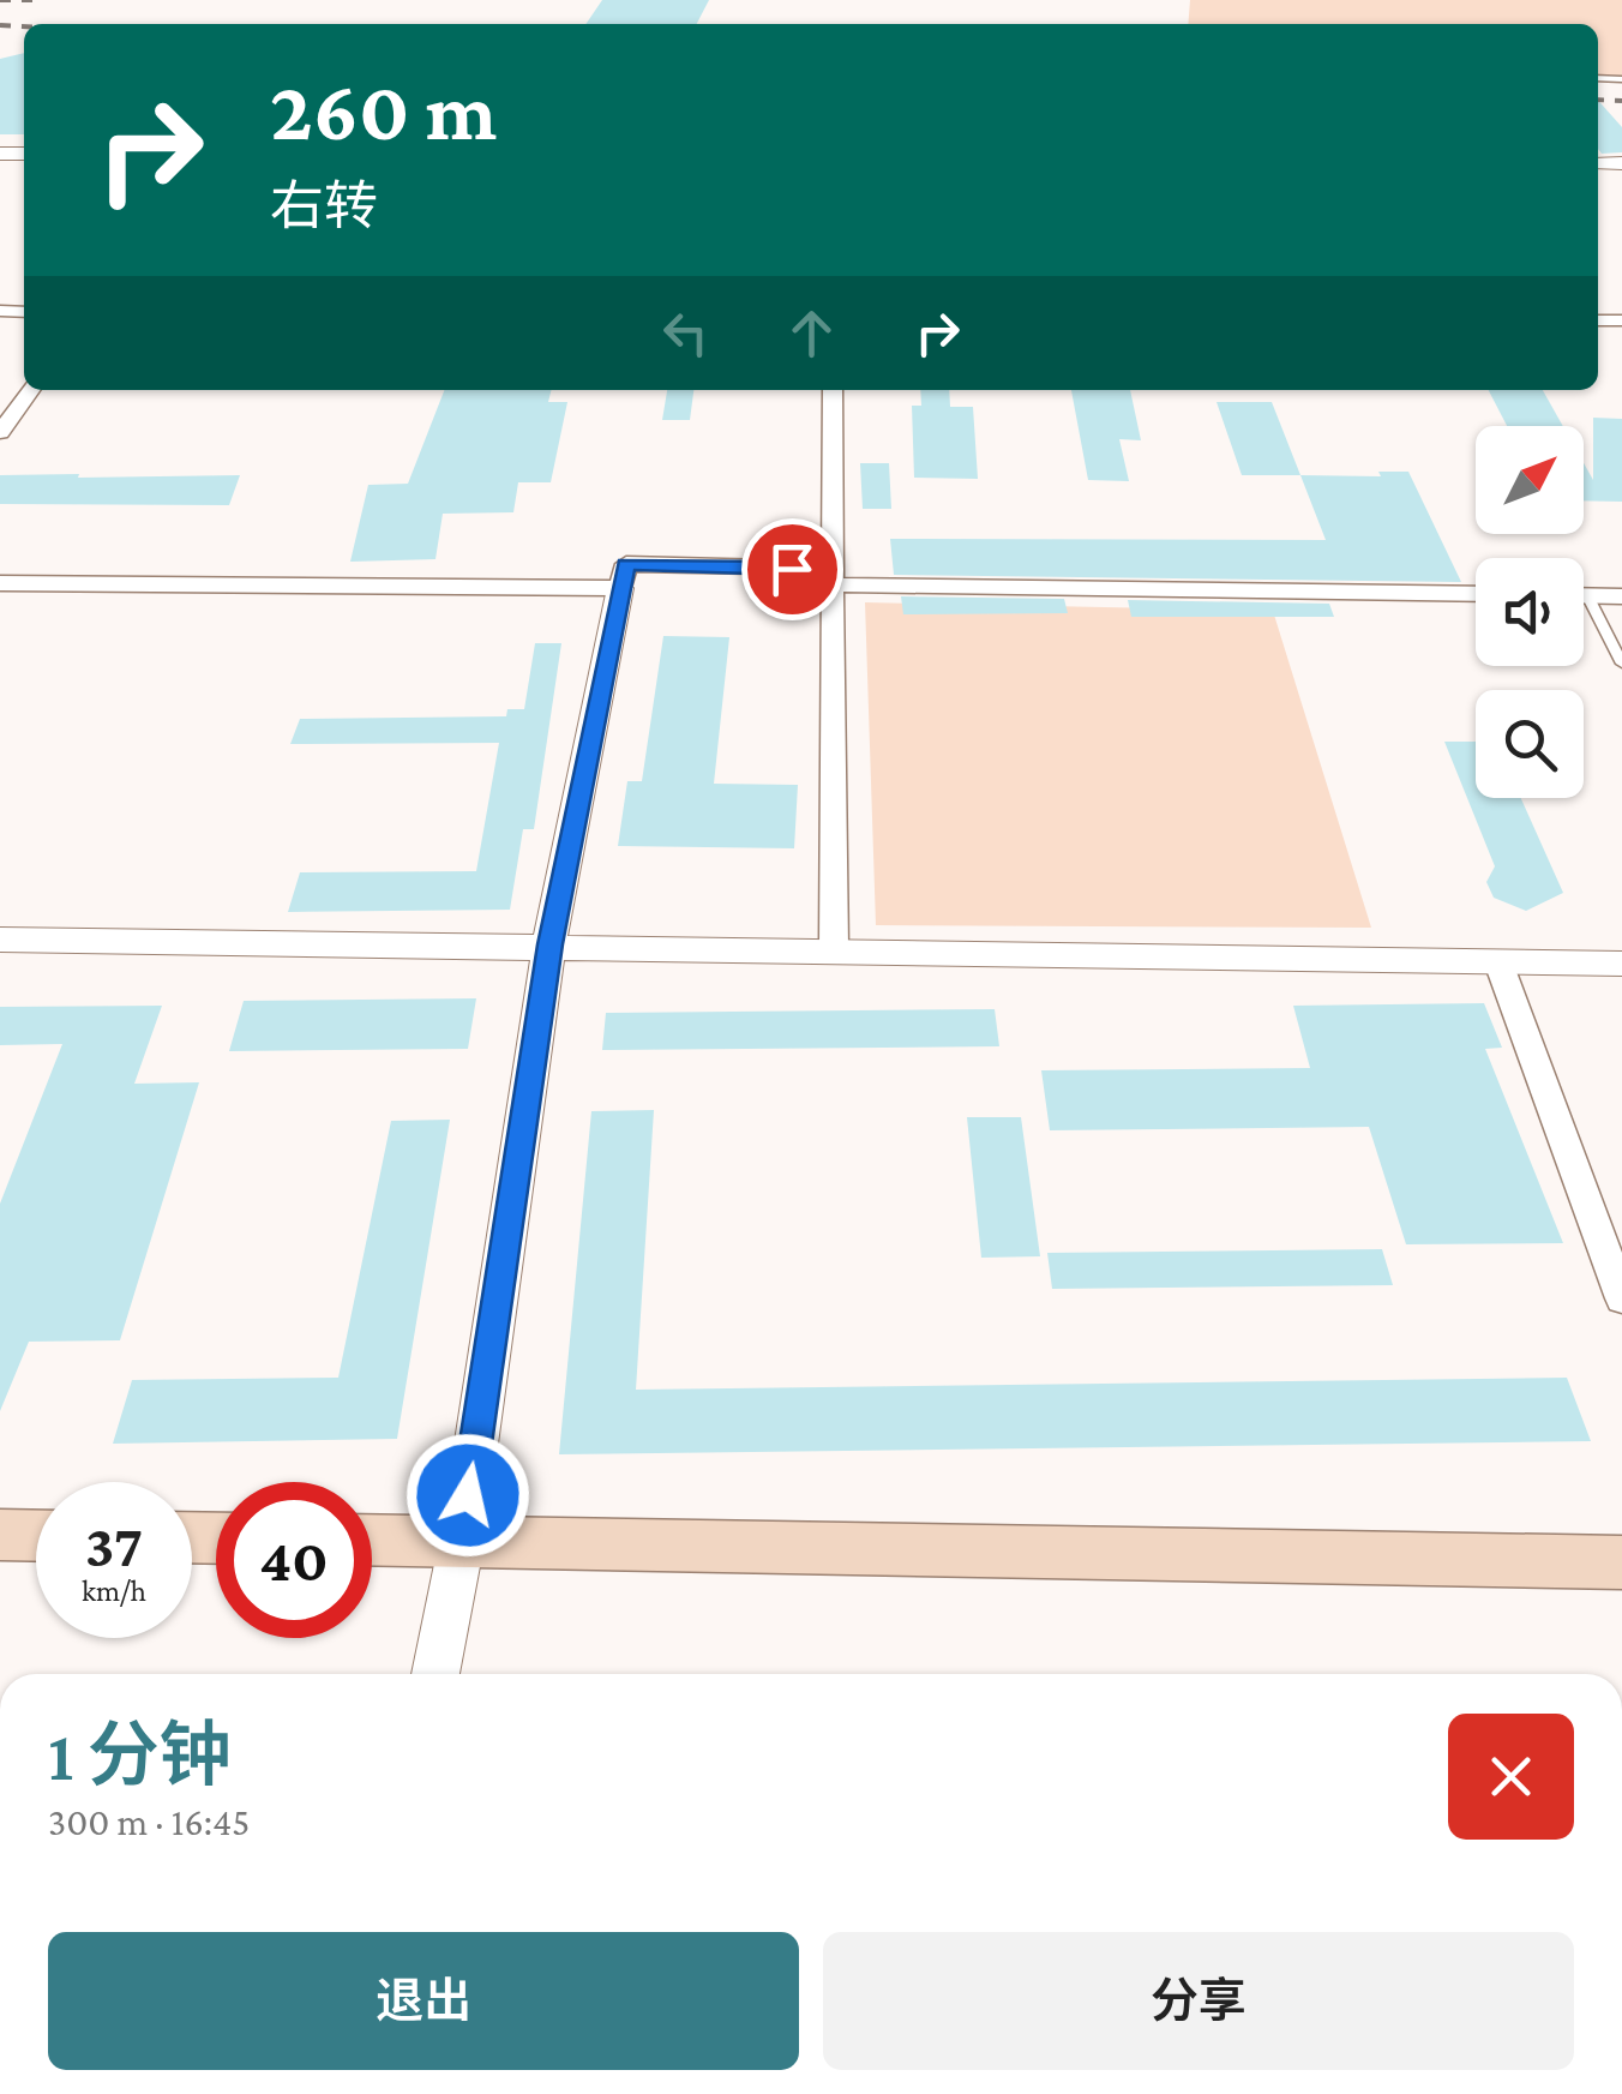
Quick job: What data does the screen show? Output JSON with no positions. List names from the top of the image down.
{
  "north": "top right",
  "page": {
    "turn": ["260 m", "右转"],
    "speed": "37 km/h",
    "limit": "40",
    "heading": ["1 分钟", "300 m · 16:45"],
    "buttons": ["退出", "分享"]
  }
}
